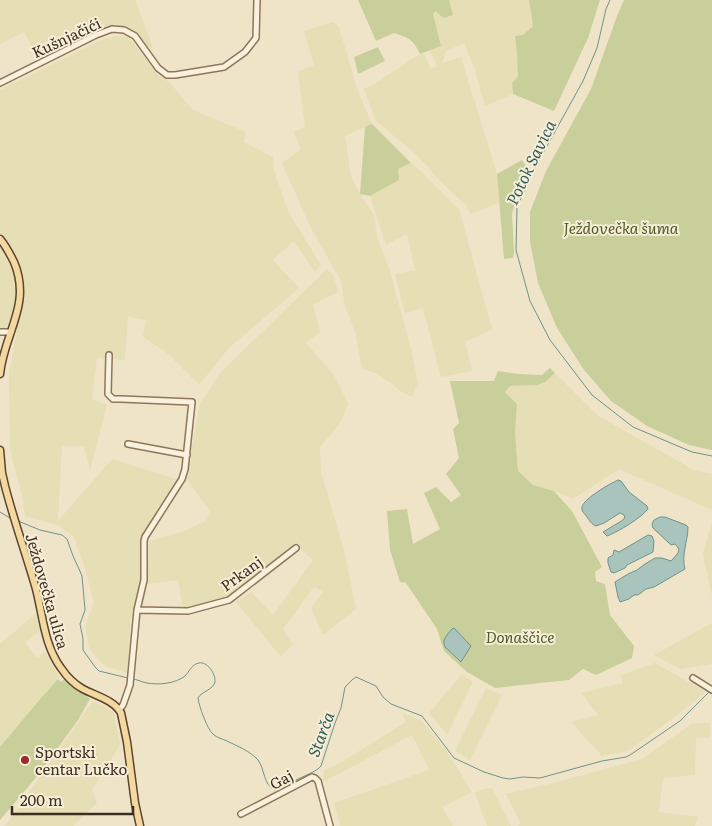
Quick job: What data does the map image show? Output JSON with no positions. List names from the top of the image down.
{
  "streets": {
    "main road": ["Ježdovečka ulica"],
    "street": ["Kušnjačići", "Prkanj", "Gaj"]
  },
  "water": ["Potok Savica", "Starča"],
  "parks": ["Ježdovečka šuma", "Donaščice"],
  "places": ["Sportski centar Lučko"],
  "scale_bar": "200 m"
}
